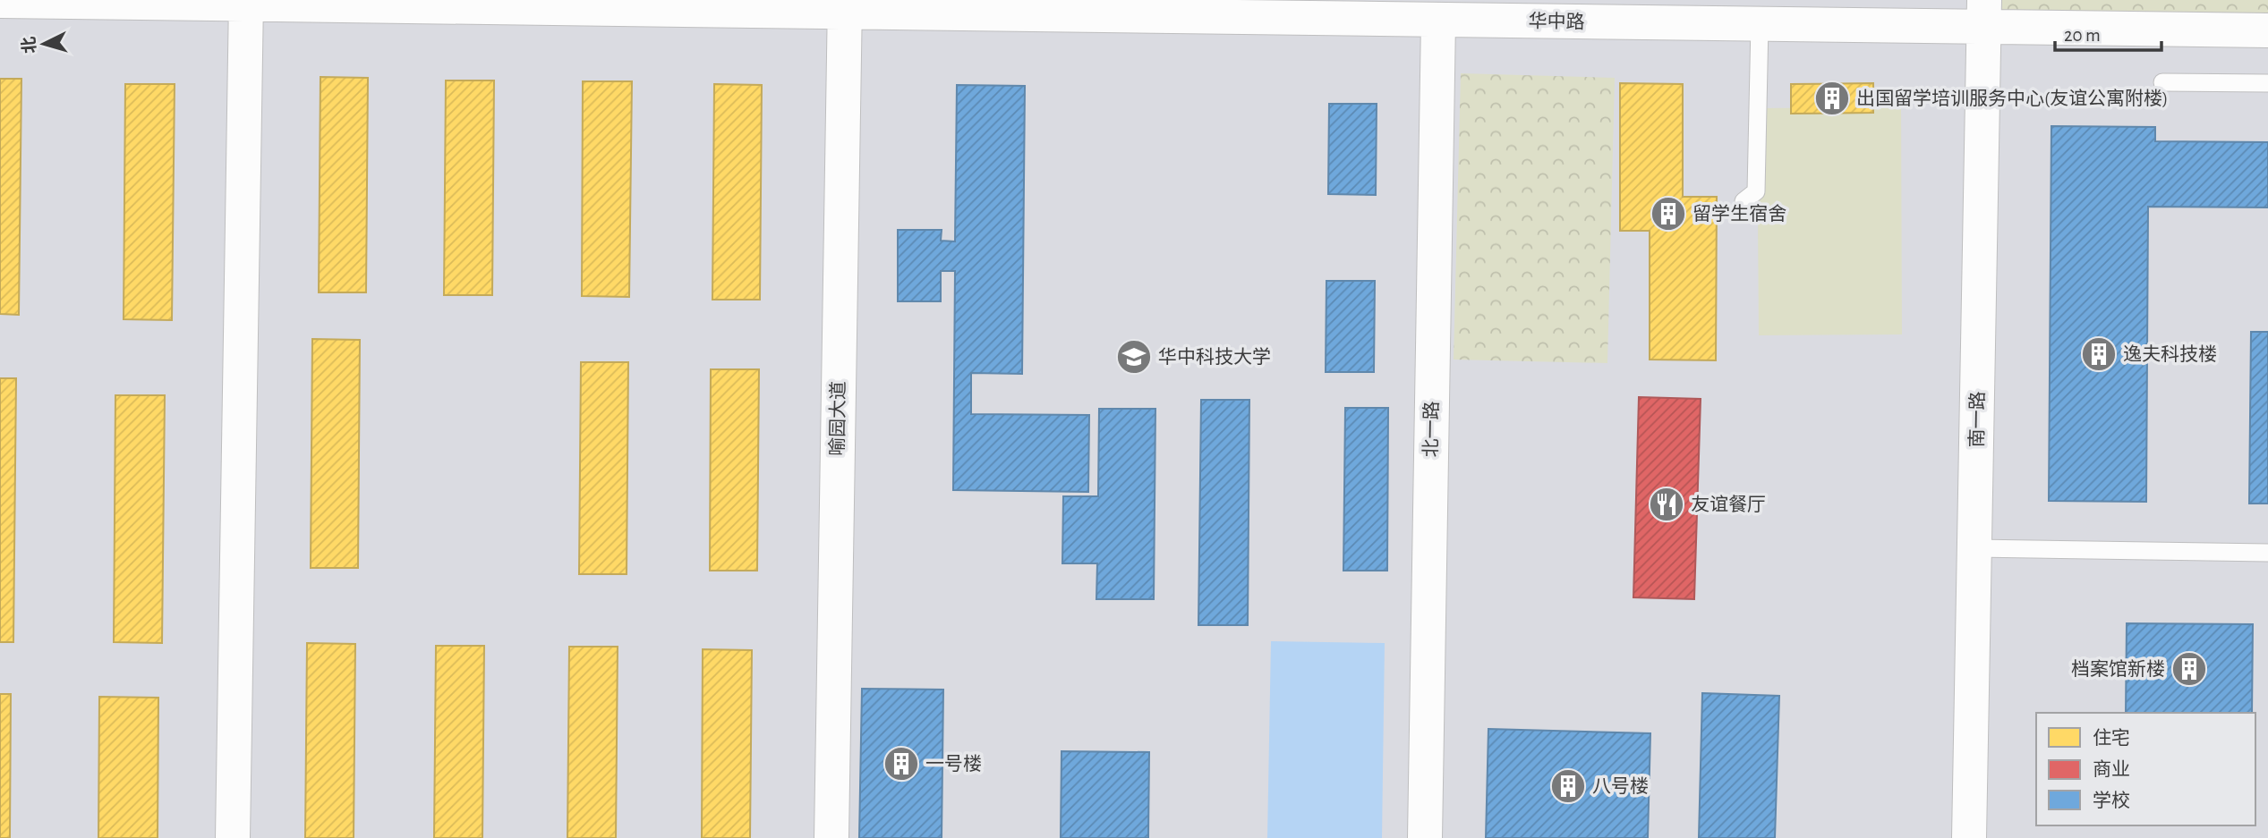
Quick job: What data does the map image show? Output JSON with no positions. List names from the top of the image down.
{
  "streets": {
    "street": [
      "华中路",
      "喻园大道",
      "南一路",
      "北一路"
    ]
  },
  "crossings": [
    ["华中路", "喻园大道"],
    ["华中路", "南一路"],
    ["华中路", "北一路"]
  ],
  "places": {
    "building": [
      "出国留学培训服务中心(友谊公寓附楼)",
      "留学生宿舍",
      "逸夫科技楼",
      "档案馆新楼",
      "一号楼",
      "八号楼"
    ],
    "school or university": ["华中科技大学"],
    "restaurant": ["友谊餐厅"]
  },
  "legend": ["住宅", "商业", "学校"],
  "scale_bar": "20 m",
  "north": "left"
}
